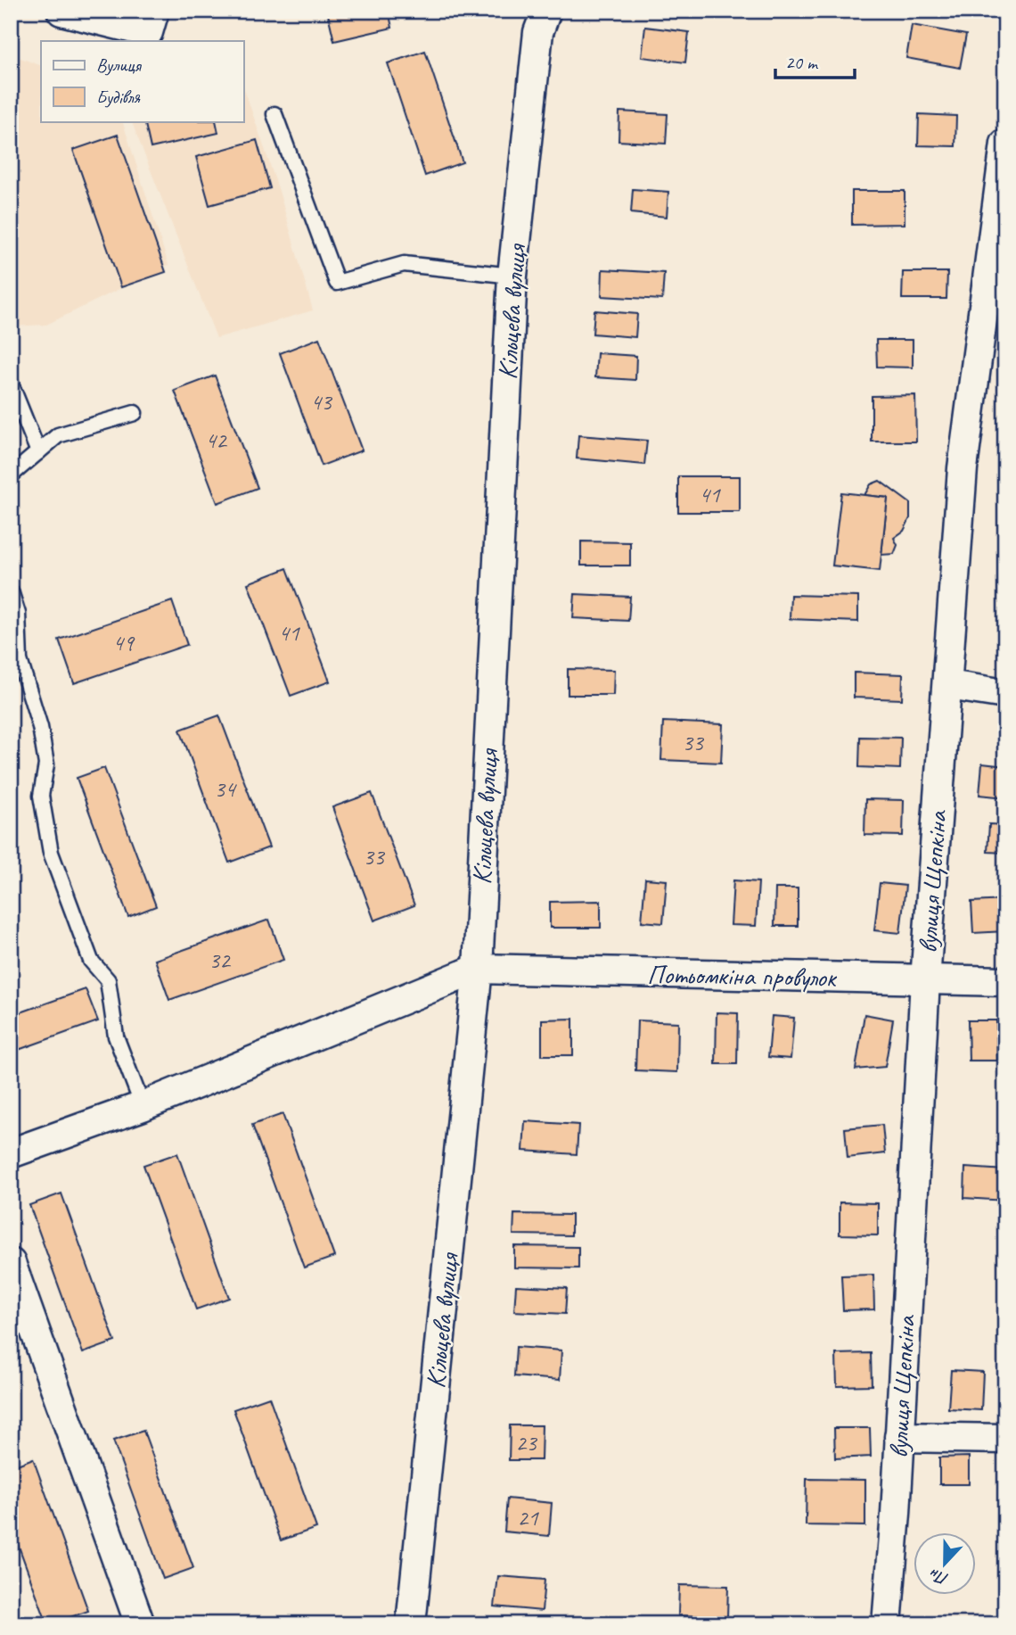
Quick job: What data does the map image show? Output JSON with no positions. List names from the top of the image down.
{
  "streets": {
    "street": ["Кільцева вулиця", "вулиця Щепкіна", "Потьомкіна провулок"]
  },
  "crossings": [
    ["Кільцева вулиця", "Потьомкіна провулок"],
    ["вулиця Щепкіна", "Потьомкіна провулок"]
  ],
  "house_numbers": [
    "43",
    "42",
    "41",
    "41",
    "49",
    "33",
    "34",
    "33",
    "32",
    "23",
    "21"
  ],
  "legend": ["Вулиця", "Будівля"],
  "scale_bar": "20 m",
  "north": "bottom"
}
